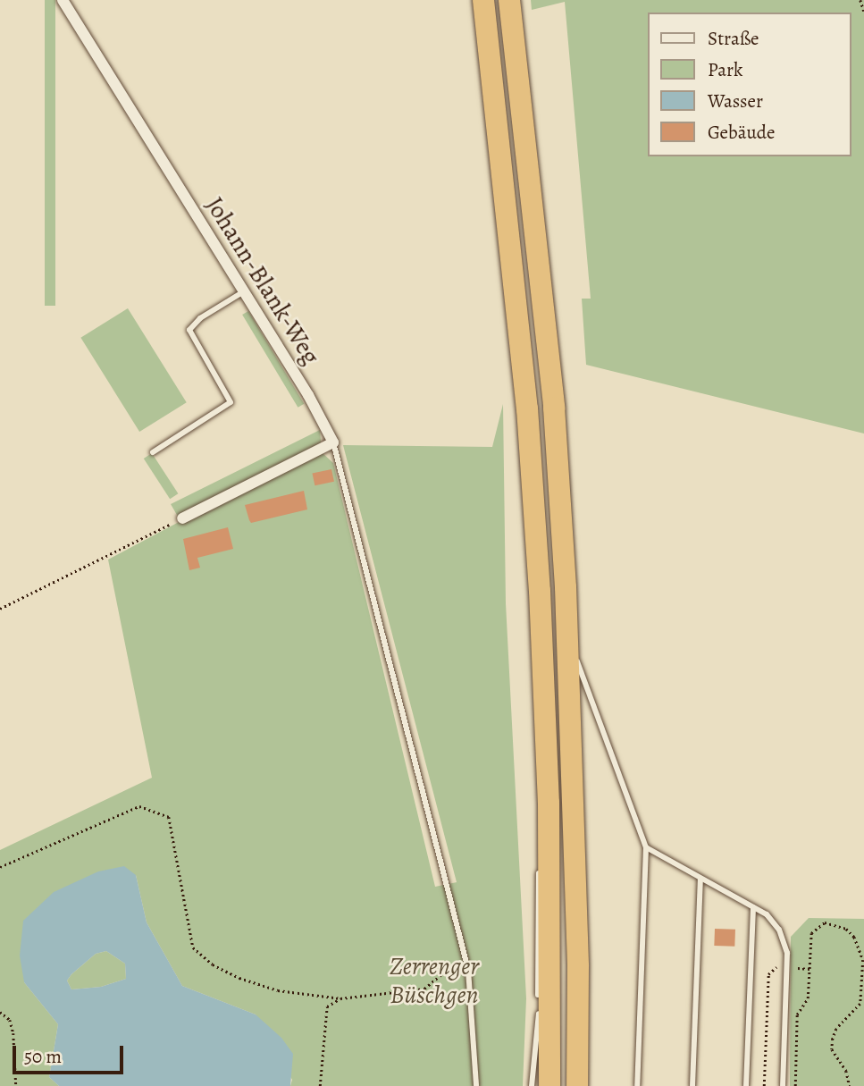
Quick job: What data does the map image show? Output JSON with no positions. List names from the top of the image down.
{
  "streets": {
    "street": ["Johann-Blank-Weg"]
  },
  "parks": ["Zerrenger Büschgen"],
  "legend": [
    "Straße",
    "Park",
    "Wasser",
    "Gebäude"
  ],
  "scale_bar": "50 m"
}
